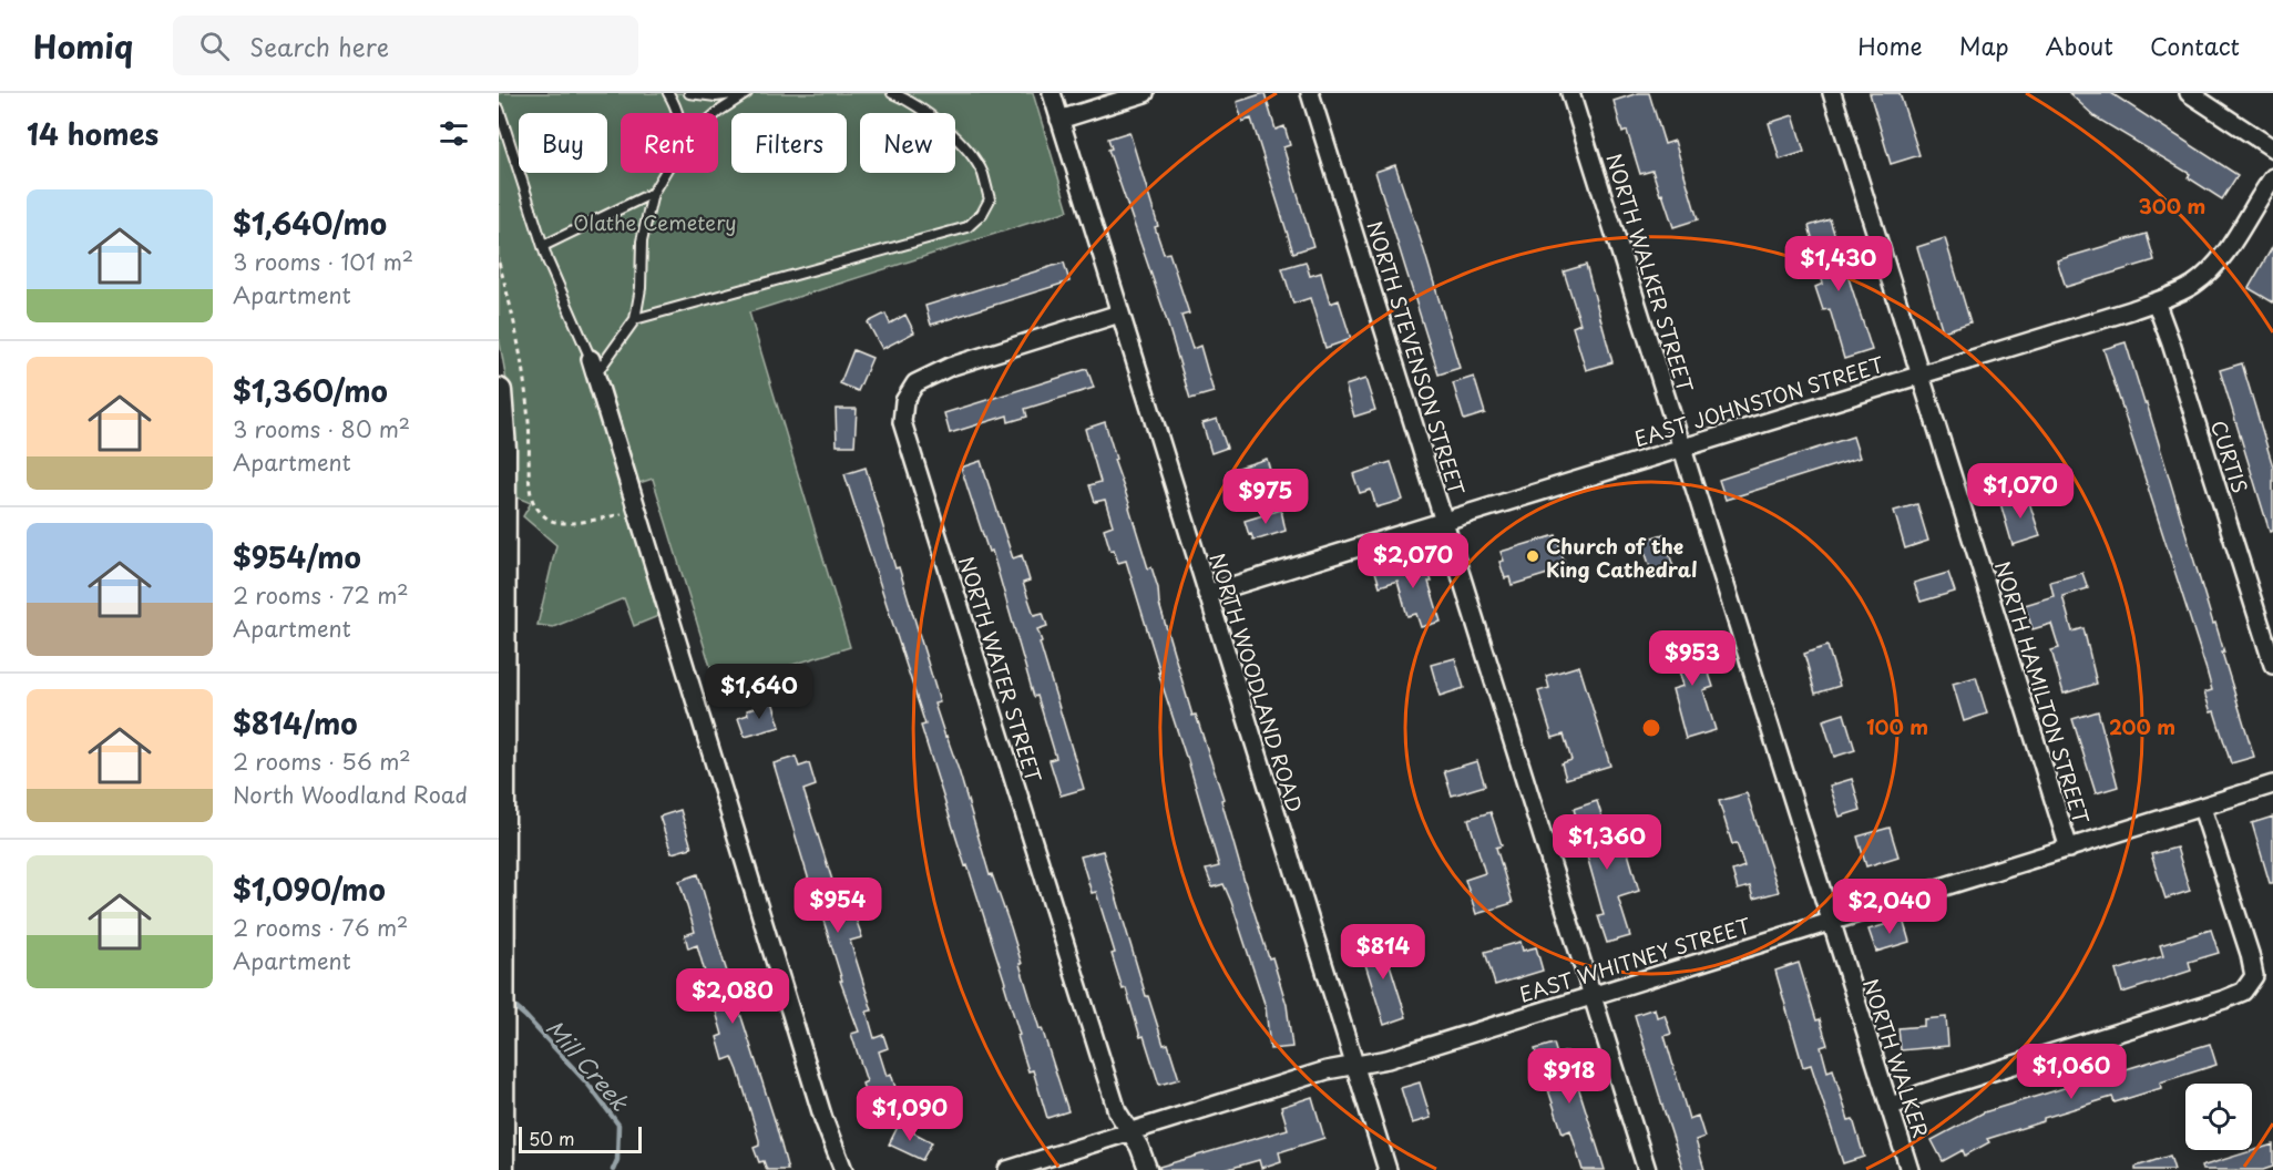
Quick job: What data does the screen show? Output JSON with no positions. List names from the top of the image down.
{
  "streets": {
    "street": [
      "NORTH WALKER STREET",
      "NORTH STEVENSON STREET",
      "EAST JOHNSTON STREET",
      "CURTIS",
      "NORTH WATER STREET",
      "NORTH WOODLAND ROAD",
      "NORTH HAMILTON STREET",
      "EAST WHITNEY STREET",
      "NORTH WALKER"
    ]
  },
  "crossings": [
    ["NORTH WALKER STREET", "EAST JOHNSTON STREET"],
    ["NORTH WALKER STREET", "EAST WHITNEY STREET"],
    ["NORTH WALKER STREET", "NORTH WALKER"],
    ["NORTH STEVENSON STREET", "EAST JOHNSTON STREET"],
    ["NORTH STEVENSON STREET", "EAST WHITNEY STREET"],
    ["EAST JOHNSTON STREET", "CURTIS"],
    ["EAST JOHNSTON STREET", "NORTH WOODLAND ROAD"],
    ["EAST JOHNSTON STREET", "NORTH HAMILTON STREET"],
    ["NORTH WATER STREET", "NORTH WOODLAND ROAD"],
    ["NORTH WATER STREET", "EAST WHITNEY STREET"],
    ["NORTH WOODLAND ROAD", "EAST WHITNEY STREET"],
    ["NORTH HAMILTON STREET", "EAST WHITNEY STREET"],
    ["EAST WHITNEY STREET", "NORTH WALKER"]
  ],
  "water": ["Mill Creek"],
  "parks": ["Olathe Cemetery"],
  "places": ["Church of the King Cathedral"],
  "scale_bar": "50 m",
  "page": {
    "header": "Homiq",
    "search": "Search here",
    "nav": [
      "Home",
      "Map",
      "About",
      "Contact"
    ],
    "heading": "14 homes",
    "chip": [
      "Buy",
      "Rent",
      "Filters",
      "New"
    ],
    "list": [
      {
        "name": "$1,640/mo",
        "note": "3 rooms · 101 m² · Apartment"
      },
      {
        "name": "$1,360/mo",
        "note": "3 rooms · 80 m² · Apartment"
      },
      {
        "name": "$954/mo",
        "note": "2 rooms · 72 m² · Apartment"
      },
      {
        "name": "$814/mo",
        "note": "2 rooms · 56 m² · North Woodland Road"
      },
      {
        "name": "$1,090/mo",
        "note": "2 rooms · 76 m² · Apartment"
      }
    ],
    "price": [
      "$1,430",
      "$1,070",
      "$975",
      "$2,070",
      "$953",
      "$1,640",
      "$1,360",
      "$954",
      "$2,040",
      "$814",
      "$2,080",
      "$1,060",
      "$918",
      "$1,090"
    ],
    "scale": "50 m"
  },
  "rings": ["300 m", "100 m", "200 m"]
}
